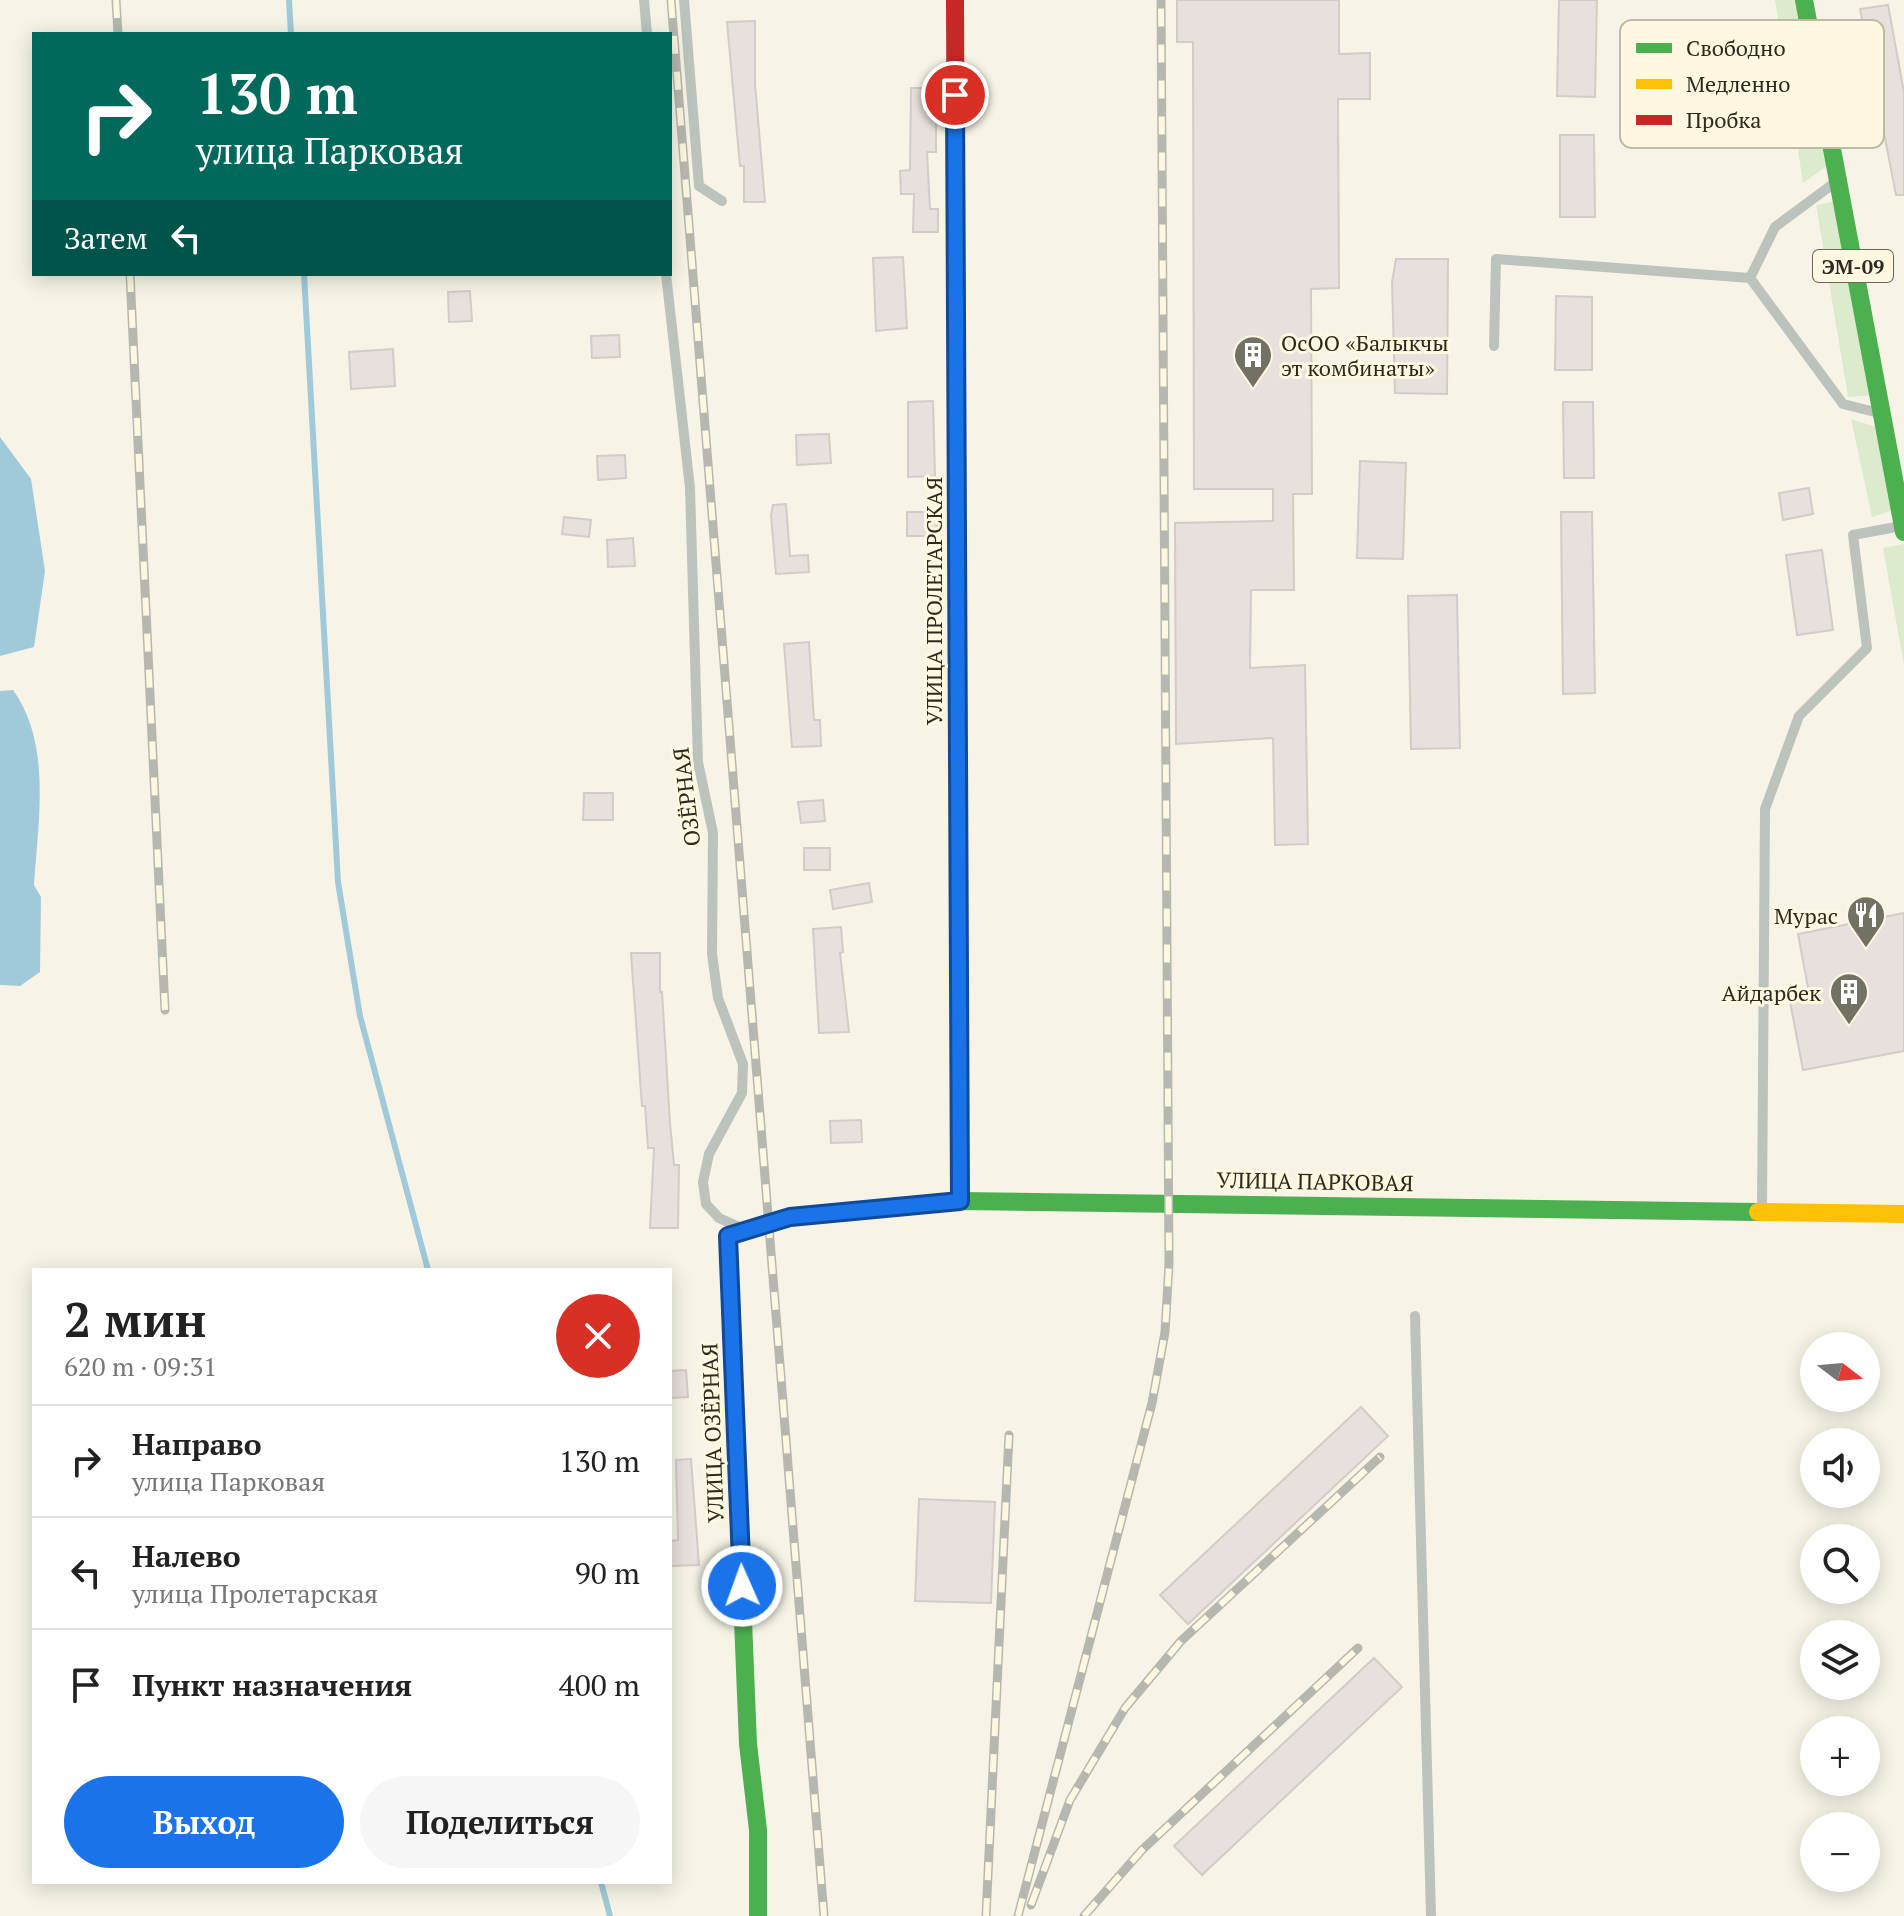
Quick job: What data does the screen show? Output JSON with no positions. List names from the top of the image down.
{
  "streets": {
    "main road": [
      "ЭМ-09",
      "УЛИЦА ПРОЛЕТАРСКАЯ",
      "УЛИЦА ПАРКОВАЯ",
      "УЛИЦА ОЗЁРНАЯ"
    ],
    "lane": ["ОЗЁРНАЯ"]
  },
  "crossings": [
    ["УЛИЦА ПРОЛЕТАРСКАЯ", "УЛИЦА ПАРКОВАЯ"],
    ["ОЗЁРНАЯ", "УЛИЦА ПАРКОВАЯ"],
    ["УЛИЦА ПАРКОВАЯ", "УЛИЦА ОЗЁРНАЯ"]
  ],
  "places": {
    "building": ["ОсОО «Балыкчы эт комбинаты»", "Айдарбек"],
    "restaurant": ["Мурас"]
  },
  "legend": ["Свободно", "Медленно", "Пробка"],
  "north": "right",
  "page": {
    "turn": ["130 m", "улица Парковая"],
    "then": "Затем",
    "heading": ["2 мин", "620 m · 09:31"],
    "map_buttons": ["+", "−"],
    "list": [
      {
        "name": "Направо",
        "note": "улица Парковая",
        "value": "130 m"
      },
      {
        "name": "Налево",
        "note": "улица Пролетарская",
        "value": "90 m"
      },
      {
        "name": "Пункт назначения",
        "value": "400 m"
      }
    ],
    "buttons": ["Выход", "Поделиться"]
  }
}
